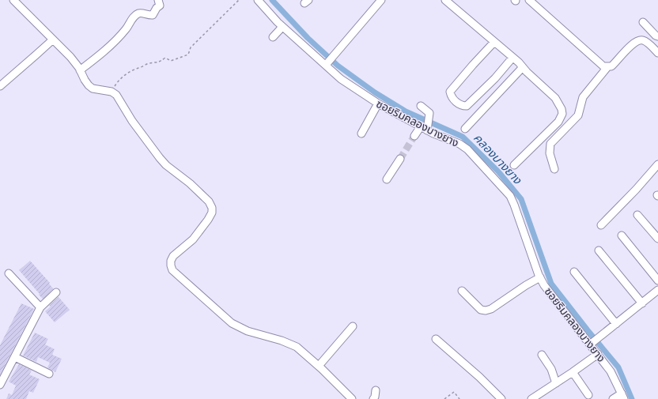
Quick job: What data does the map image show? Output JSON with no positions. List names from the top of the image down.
{
  "streets": {
    "street": ["ซอยริมคลองบางยาง"]
  },
  "water": ["คลองบางยาง"]
}
